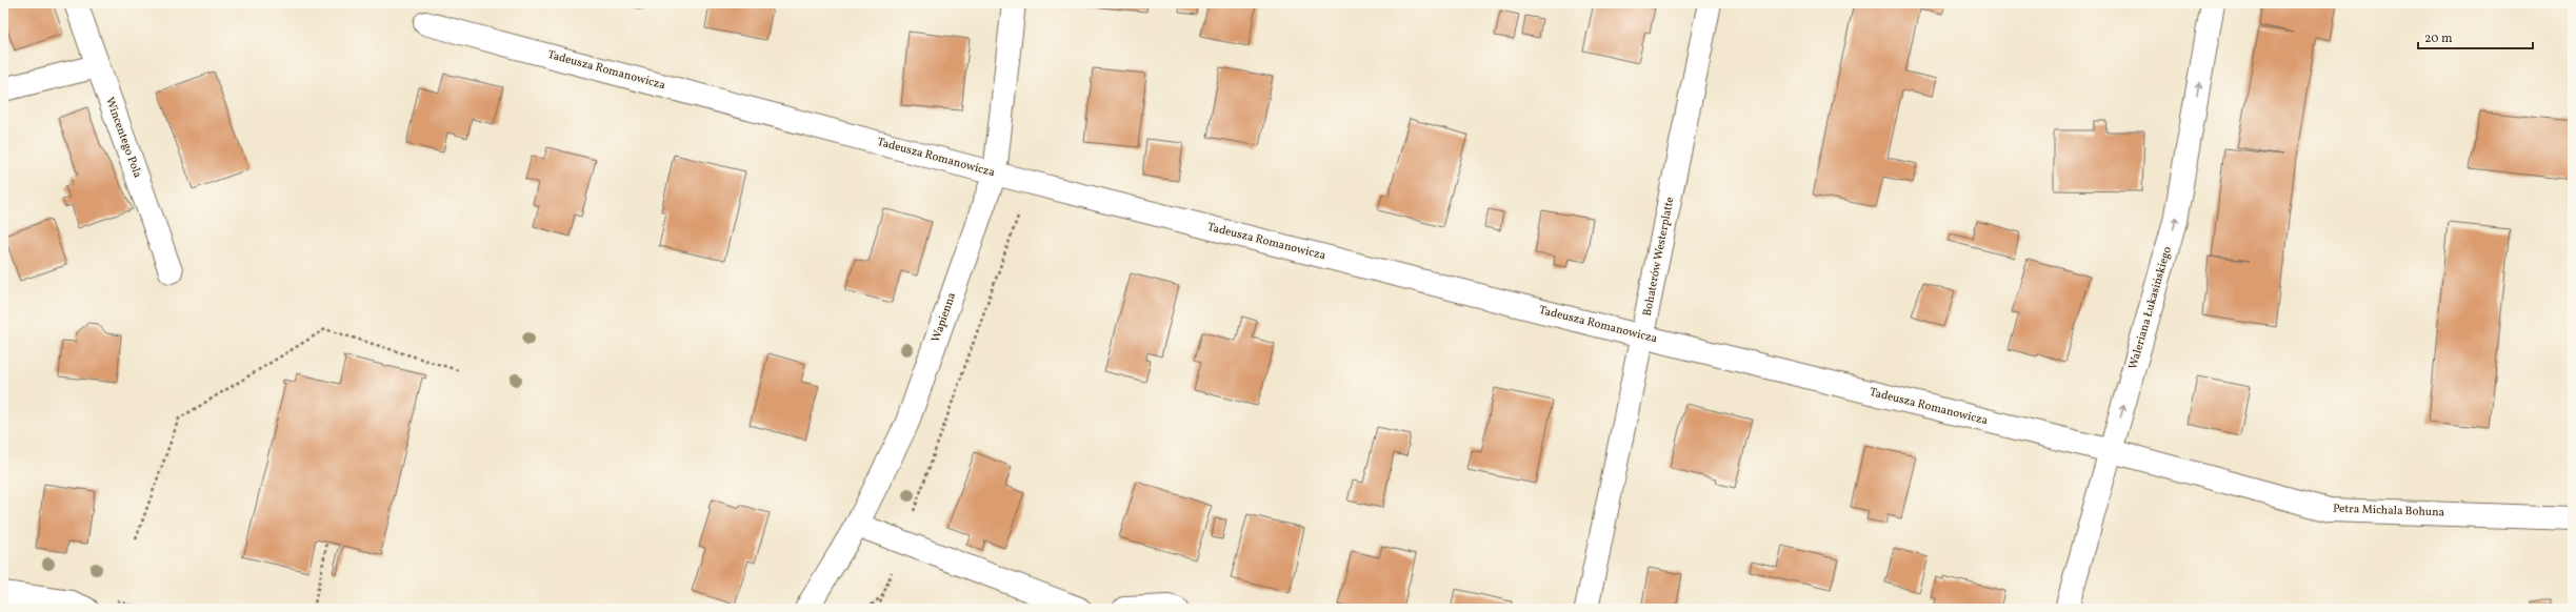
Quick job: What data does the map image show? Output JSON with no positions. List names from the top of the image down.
{
  "streets": {
    "street": [
      "Tadeusza Romanowicza",
      "Wincentego Pola",
      "Bohaterów Westerplatte",
      "Waleriana Łukasińskiego",
      "Wapienna",
      "Petra Michala Bohuna"
    ]
  },
  "crossings": [
    ["Tadeusza Romanowicza", "Bohaterów Westerplatte"],
    ["Tadeusza Romanowicza", "Waleriana Łukasińskiego"],
    ["Tadeusza Romanowicza", "Wapienna"],
    ["Tadeusza Romanowicza", "Petra Michala Bohuna"],
    ["Waleriana Łukasińskiego", "Petra Michala Bohuna"]
  ],
  "one_way": ["Waleriana Łukasińskiego"],
  "scale_bar": "20 m"
}
